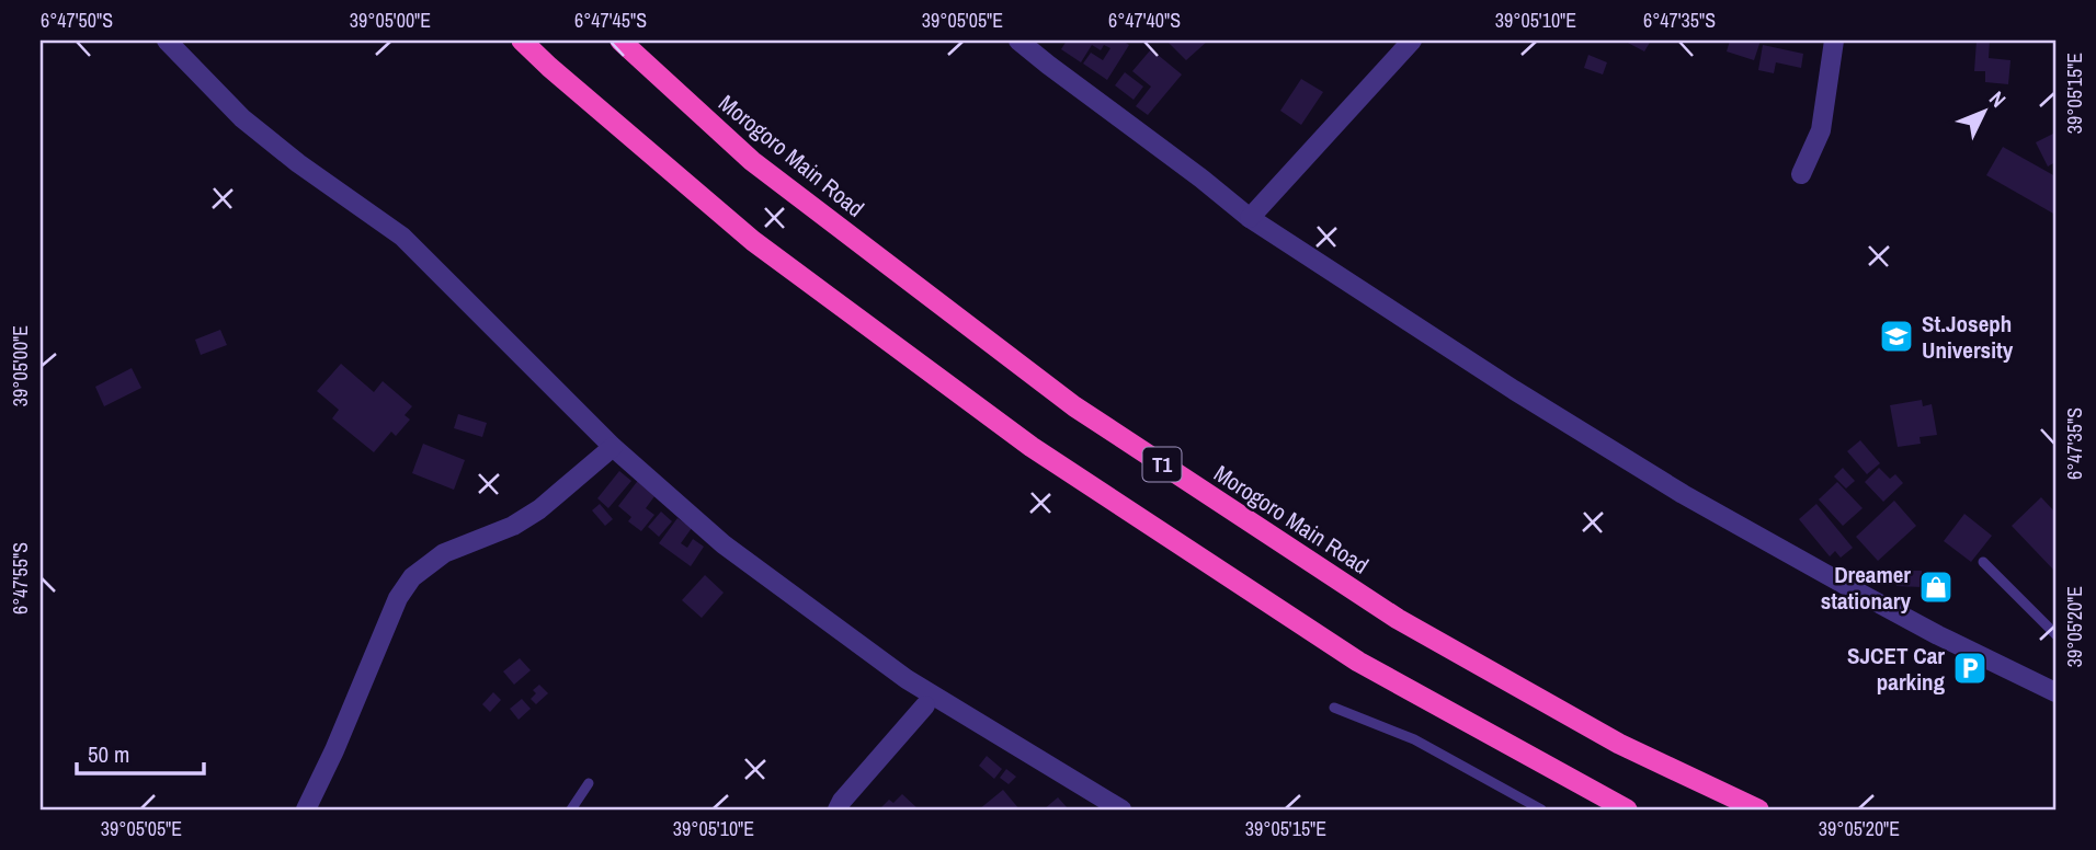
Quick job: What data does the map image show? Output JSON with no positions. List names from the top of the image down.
{
  "streets": {
    "highway": ["Morogoro Main Road", "T1"]
  },
  "places": {
    "school or university": ["St.Joseph University"],
    "shop": ["Dreamer stationary"],
    "parking": ["SJCET Car parking"]
  },
  "scale_bar": "50 m",
  "north": "top right",
  "coordinates": [
    "6°47'50\"S",
    "39°05'00\"E",
    "6°47'45\"S",
    "39°05'05\"E",
    "6°47'40\"S",
    "39°05'10\"E",
    "6°47'35\"S",
    "39°05'15\"E",
    "6°47'55\"S",
    "39°05'20\"E"
  ]
}
